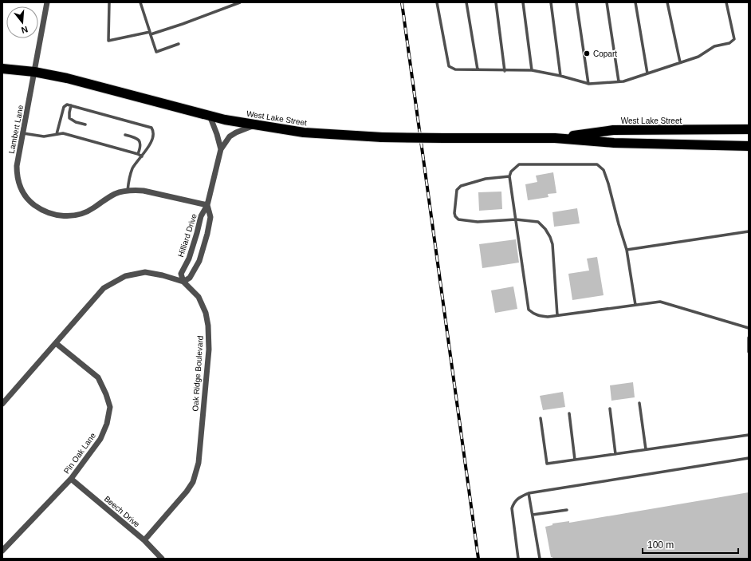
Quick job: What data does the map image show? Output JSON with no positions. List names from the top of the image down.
{
  "streets": {
    "highway": ["West Lake Street"],
    "street": [
      "Lambert Lane",
      "Hilliard Drive",
      "Oak Ridge Boulevard",
      "Pin Oak Lane",
      "Beech Drive"
    ]
  },
  "crossings": [
    ["West Lake Street", "Lambert Lane"],
    ["West Lake Street", "Hilliard Drive"],
    ["Lambert Lane", "Hilliard Drive"],
    ["Hilliard Drive", "Oak Ridge Boulevard"],
    ["Oak Ridge Boulevard", "Pin Oak Lane"],
    ["Oak Ridge Boulevard", "Beech Drive"],
    ["Pin Oak Lane", "Beech Drive"]
  ],
  "places": ["Copart"],
  "scale_bar": "100 m",
  "north": "bottom"
}
